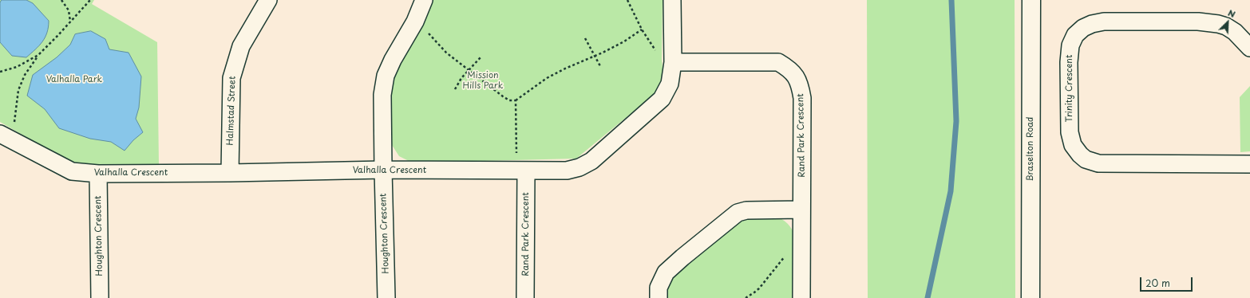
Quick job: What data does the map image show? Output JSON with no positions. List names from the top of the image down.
{
  "streets": {
    "street": [
      "Trinity Crescent",
      "Halmstad Street",
      "Rand Park Crescent",
      "Braselton Road",
      "Valhalla Crescent",
      "Houghton Crescent"
    ]
  },
  "crossings": [
    ["Halmstad Street", "Valhalla Crescent"],
    ["Rand Park Crescent", "Valhalla Crescent"],
    ["Valhalla Crescent", "Houghton Crescent"]
  ],
  "parks": ["Mission Hills Park", "Valhalla Park"],
  "scale_bar": "20 m",
  "north": "top right"
}
